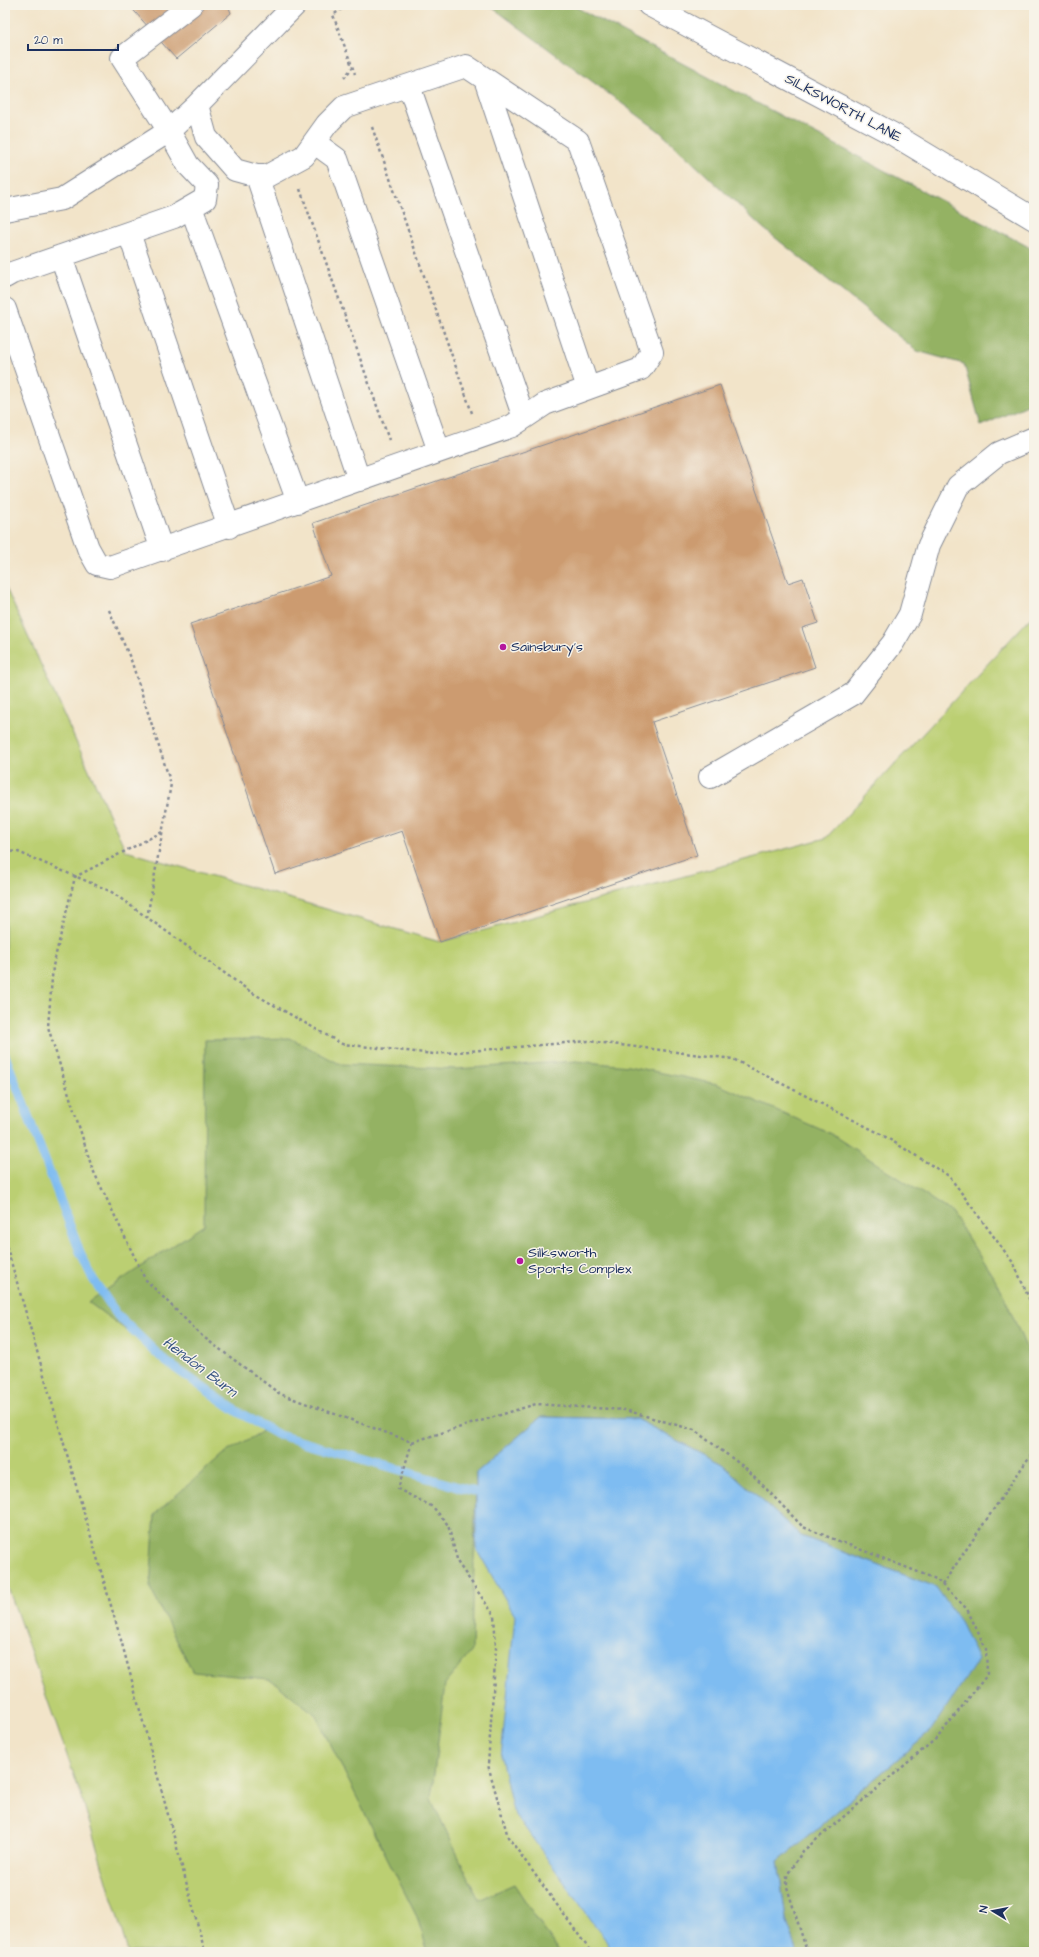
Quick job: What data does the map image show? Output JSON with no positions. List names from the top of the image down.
{
  "streets": {
    "street": ["SILKSWORTH LANE"]
  },
  "water": ["Hendon Burn"],
  "places": ["Sainsbury's", "Silksworth Sports Complex"],
  "scale_bar": "20 m",
  "north": "left"
}
